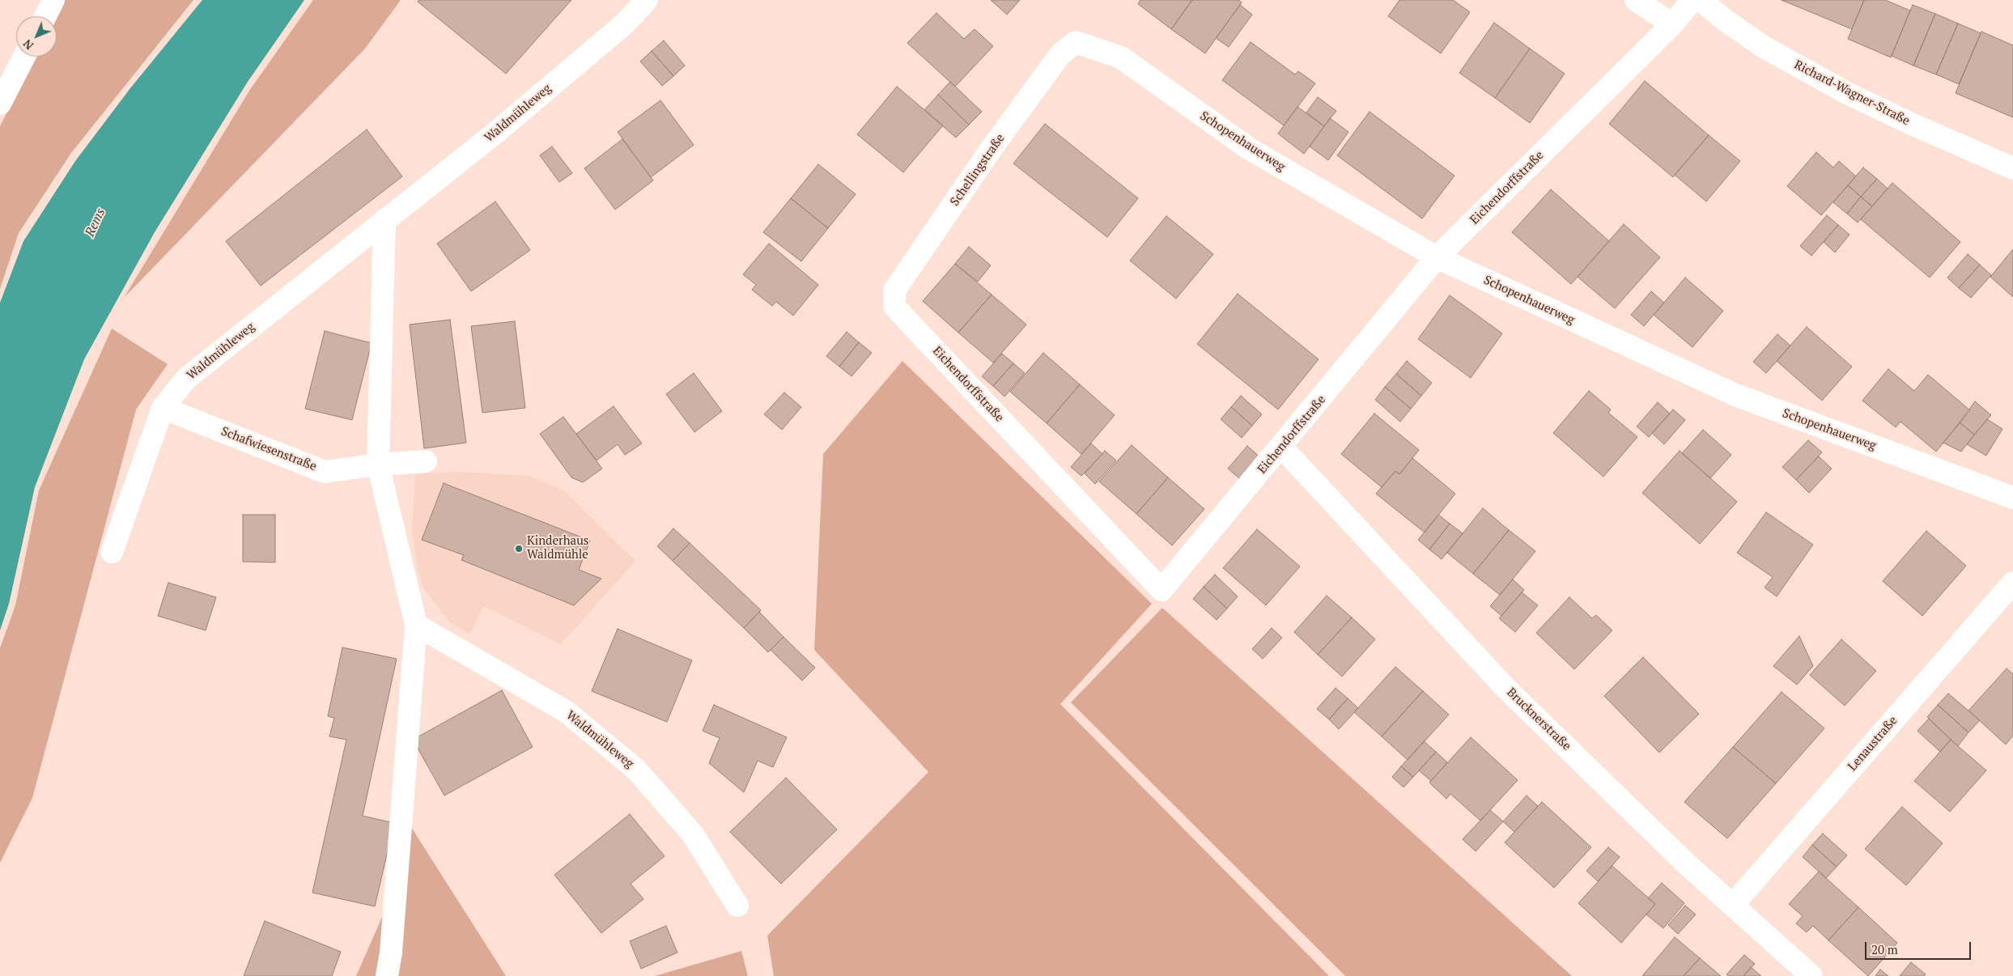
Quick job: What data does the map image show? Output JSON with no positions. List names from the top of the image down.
{
  "streets": {
    "street": [
      "Richard-Wagner-Straße",
      "Waldmühleweg",
      "Schopenhauerweg",
      "Schellingstraße",
      "Eichendorffstraße",
      "Schafwiesenstraße",
      "Brucknerstraße",
      "Lenaustraße"
    ]
  },
  "crossings": [
    ["Waldmühleweg", "Schafwiesenstraße"],
    ["Schopenhauerweg", "Schellingstraße"],
    ["Schopenhauerweg", "Eichendorffstraße"],
    ["Schellingstraße", "Eichendorffstraße"],
    ["Eichendorffstraße", "Brucknerstraße"],
    ["Brucknerstraße", "Lenaustraße"]
  ],
  "water": ["Rems"],
  "places": ["Kinderhaus Waldmühle"],
  "scale_bar": "20 m",
  "north": "bottom left"
}
